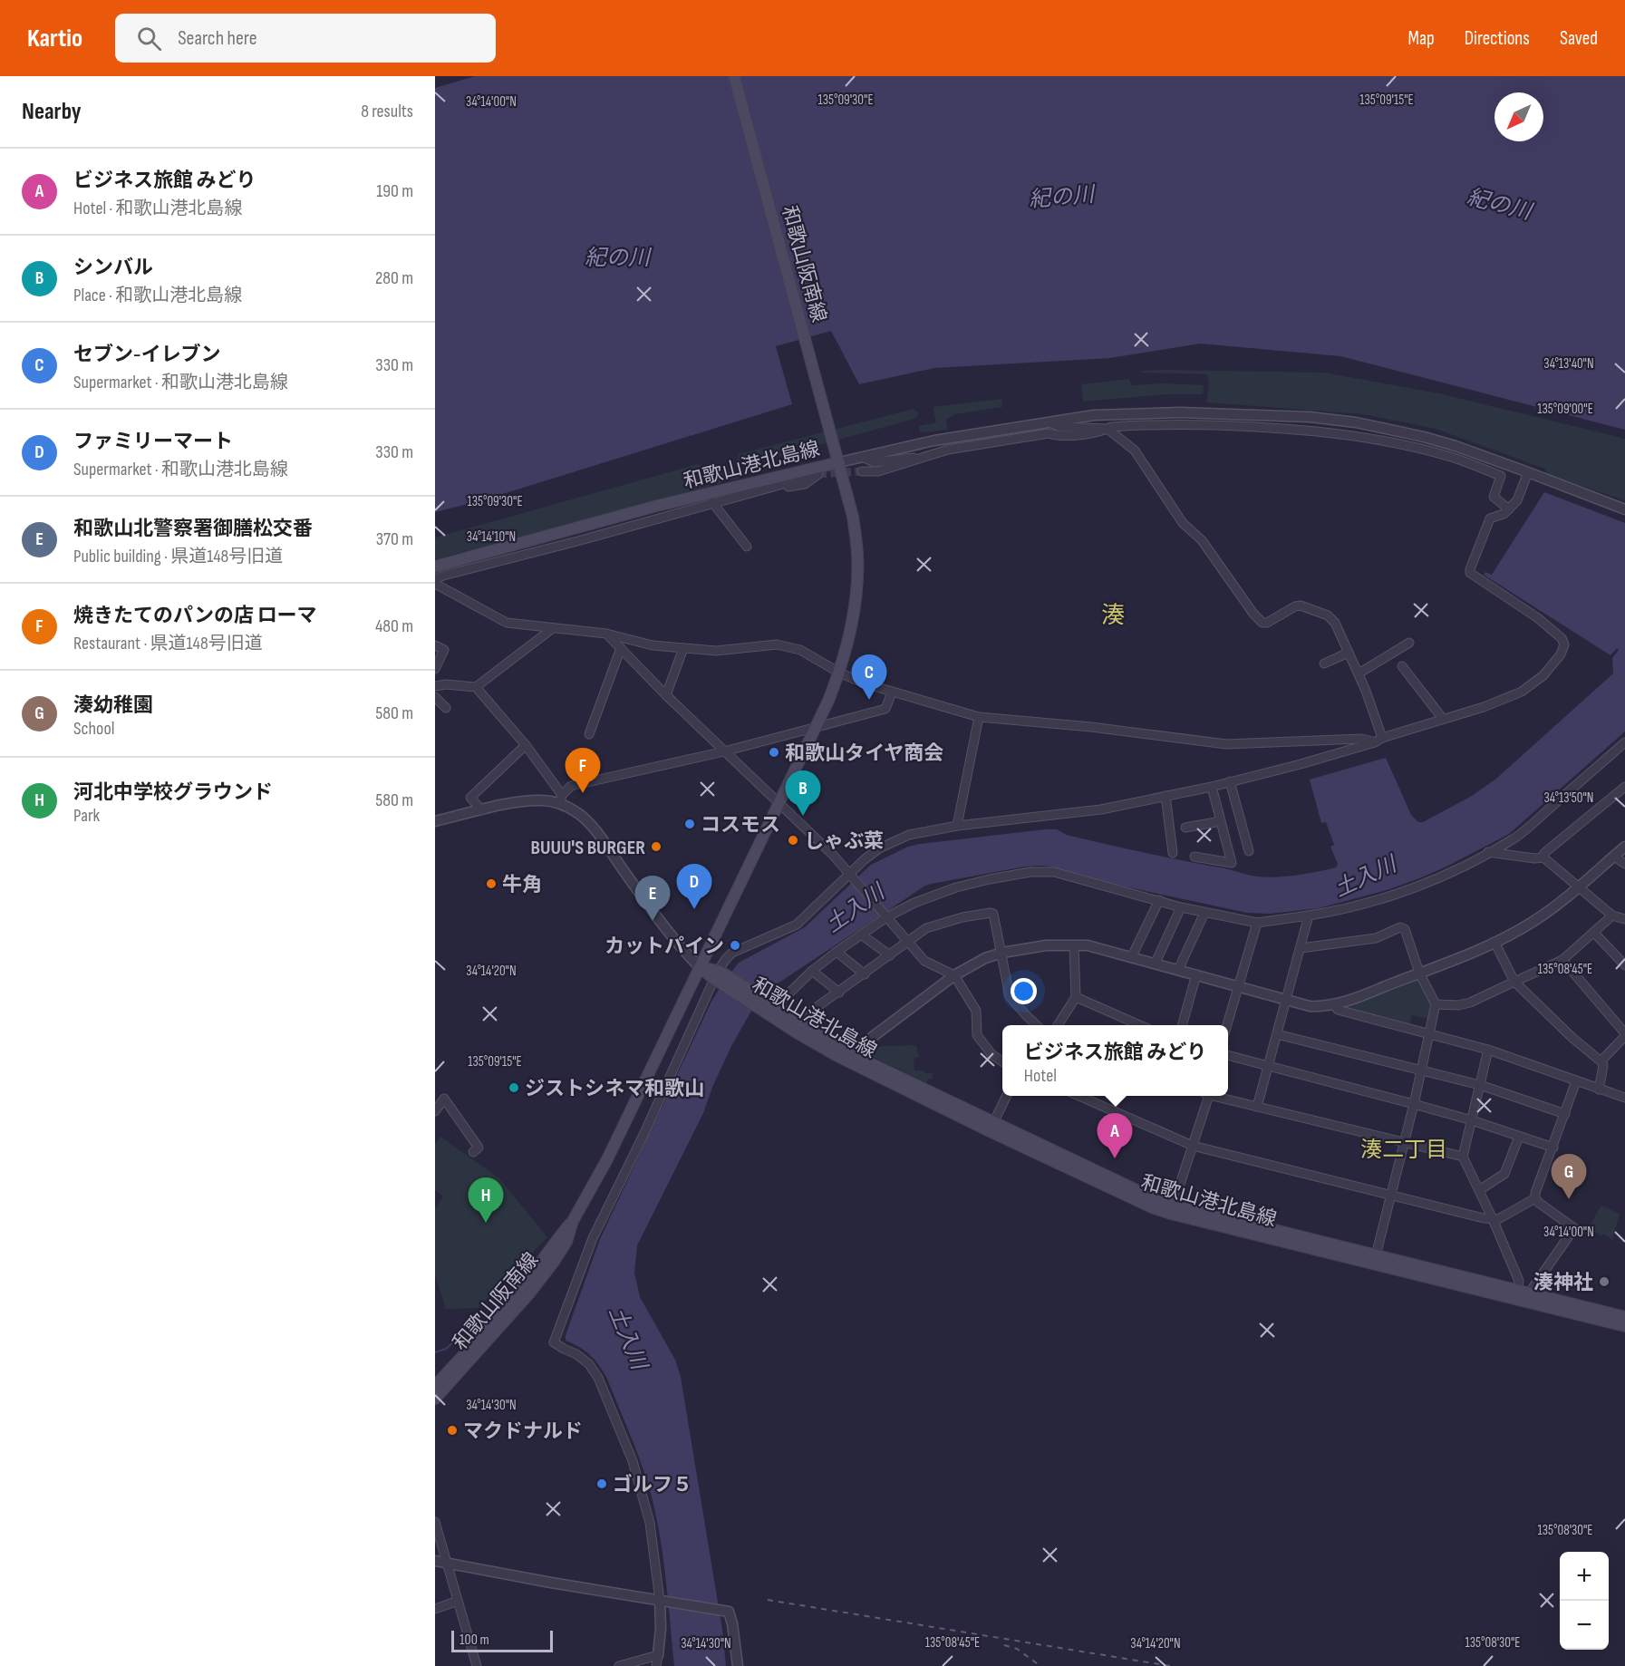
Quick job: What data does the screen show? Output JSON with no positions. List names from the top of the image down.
{
  "streets": {
    "main road": ["和歌山阪南線", "和歌山港北島線"]
  },
  "crossings": [
    ["和歌山阪南線", "和歌山港北島線"]
  ],
  "districts": ["湊", "湊二丁目"],
  "water": ["紀の川", "土入川"],
  "places": [
    "和歌山タイヤ商会",
    "コスモス",
    "しゃぶ菜",
    "BUUU'S BURGER",
    "牛角",
    "カットパイン",
    "ジストシネマ和歌山",
    "湊神社",
    "マクドナルド",
    "ゴルフ５"
  ],
  "scale_bar": "100 m",
  "north": "bottom left",
  "page": {
    "header": "Kartio",
    "search": "Search here",
    "nav": ["Map", "Directions", "Saved"],
    "heading": ["Nearby", "8 results"],
    "list": [
      {
        "mark": "A",
        "name": "ビジネス旅館 みどり",
        "note": "Hotel · 和歌山港北島線",
        "value": "190 m"
      },
      {
        "mark": "B",
        "name": "シンバル",
        "note": "Place · 和歌山港北島線",
        "value": "280 m"
      },
      {
        "mark": "C",
        "name": "セブン-イレブン",
        "note": "Supermarket · 和歌山港北島線",
        "value": "330 m"
      },
      {
        "mark": "D",
        "name": "ファミリーマート",
        "note": "Supermarket · 和歌山港北島線",
        "value": "330 m"
      },
      {
        "mark": "E",
        "name": "和歌山北警察署御膳松交番",
        "note": "Public building · 県道148号旧道",
        "value": "370 m"
      },
      {
        "mark": "F",
        "name": "焼きたてのパンの店 ローマ",
        "note": "Restaurant · 県道148号旧道",
        "value": "480 m"
      },
      {
        "mark": "G",
        "name": "湊幼稚園",
        "note": "School",
        "value": "580 m"
      },
      {
        "mark": "H",
        "name": "河北中学校グラウンド",
        "note": "Park",
        "value": "580 m"
      }
    ],
    "pins": [
      "C",
      "F",
      "B",
      "D",
      "E",
      "A",
      "G",
      "H"
    ],
    "popup": ["ビジネス旅館 みどり", "Hotel"],
    "map_buttons": ["+", "−"],
    "scale": "100 m"
  },
  "coordinates": [
    "135°09'30\"E",
    "135°09'15\"E",
    "34°14'00\"N",
    "34°13'40\"N",
    "135°09'00\"E",
    "34°14'10\"N",
    "34°13'50\"N",
    "135°08'45\"E",
    "34°14'20\"N",
    "34°14'30\"N",
    "135°08'30\"E"
  ]
}
